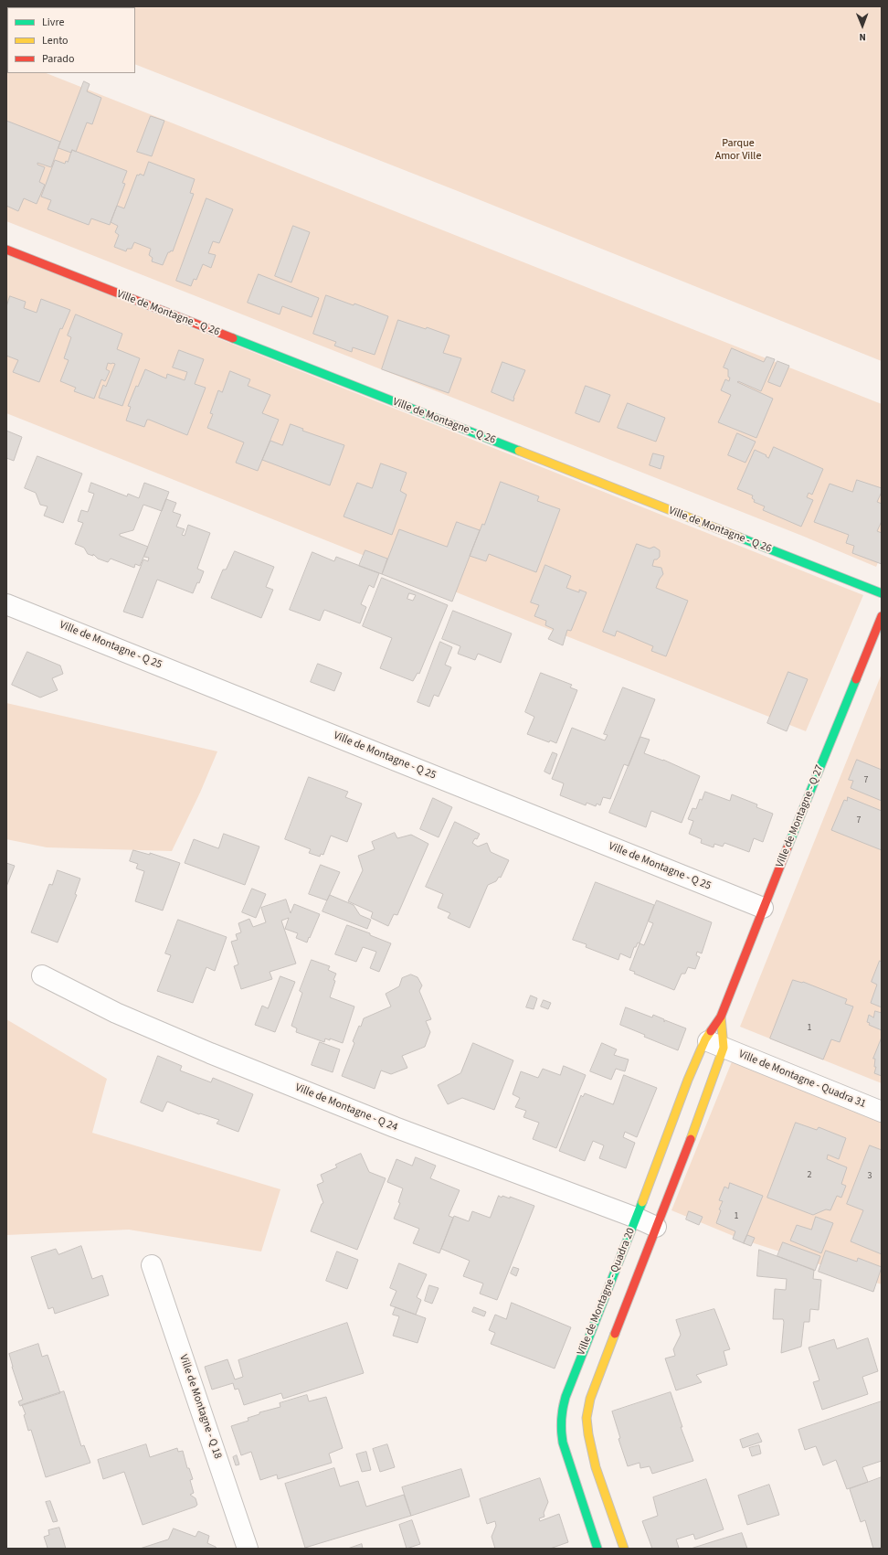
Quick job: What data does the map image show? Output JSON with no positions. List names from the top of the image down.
{
  "streets": {
    "street": [
      "Ville de Montagne - Q 26",
      "Ville de Montagne - Q 25",
      "Ville de Montagne - Q 27",
      "Ville de Montagne - Quadra 31",
      "Ville de Montagne - Q 24",
      "Ville de Montagne - Quadra 20",
      "Ville de Montagne - Q 18"
    ]
  },
  "crossings": [
    ["Ville de Montagne - Q 25", "Ville de Montagne - Q 27"],
    ["Ville de Montagne - Q 27", "Ville de Montagne - Quadra 31"],
    ["Ville de Montagne - Q 27", "Ville de Montagne - Quadra 20"],
    ["Ville de Montagne - Quadra 31", "Ville de Montagne - Quadra 20"],
    ["Ville de Montagne - Q 24", "Ville de Montagne - Quadra 20"]
  ],
  "parks": ["Parque Amor Ville"],
  "house_numbers": [
    "7",
    "7",
    "1",
    "2",
    "3",
    "1"
  ],
  "legend": ["Livre", "Lento", "Parado"],
  "north": "bottom"
}
